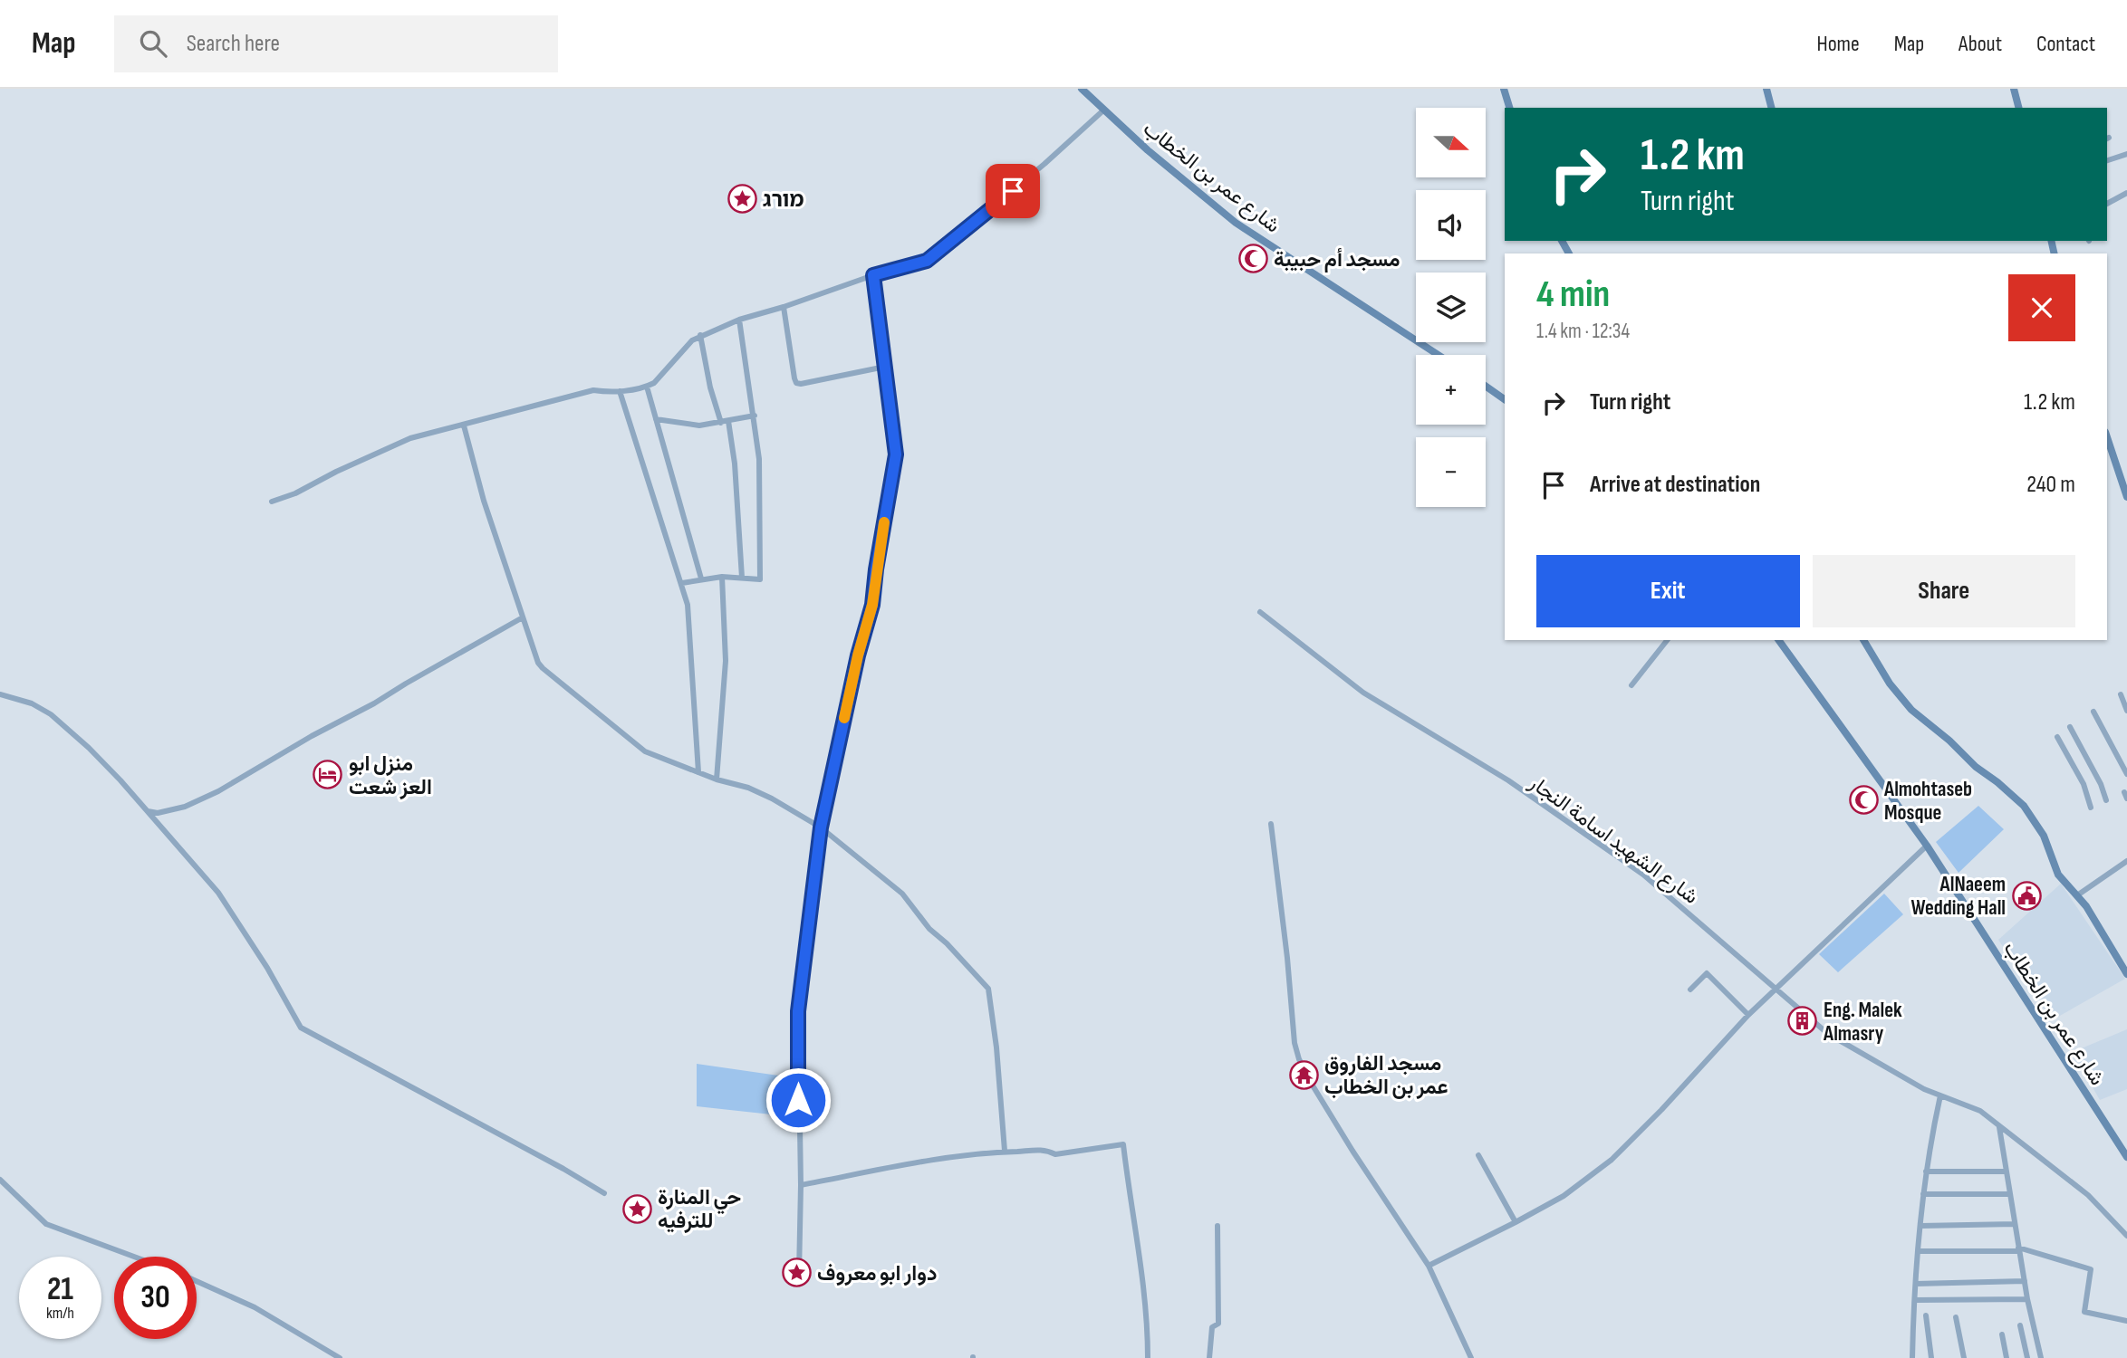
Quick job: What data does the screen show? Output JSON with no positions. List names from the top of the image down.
{
  "streets": {
    "main road": ["شارع عمر بن الخطاب"],
    "street": ["شارع الشهيد اسامة النجار"]
  },
  "places": {
    "place": ["מורג", "حي المنارة للترفيه", "دوار ابو معروف"],
    "mosque": ["مسجد أم حبيبة", "Almohtaseb Mosque"],
    "hotel": ["منزل ابو العز شعت"],
    "public building": ["AlNaeem Wedding Hall"],
    "building": ["Eng. Malek Almasry"],
    "temple": ["مسجد الفاروق عمر بن الخطاب"]
  },
  "north": "right",
  "page": {
    "header": "Map",
    "search": "Search here",
    "nav": [
      "Home",
      "Map",
      "About",
      "Contact"
    ],
    "map_buttons": ["+", "−"],
    "turn": ["1.2 km", "Turn right"],
    "heading": ["4 min", "1.4 km · 12:34"],
    "list": [
      {
        "name": "Turn right",
        "value": "1.2 km"
      },
      {
        "name": "Arrive at destination",
        "value": "240 m"
      }
    ],
    "buttons": ["Exit", "Share"],
    "speed": "21 km/h",
    "limit": "30"
  }
}
